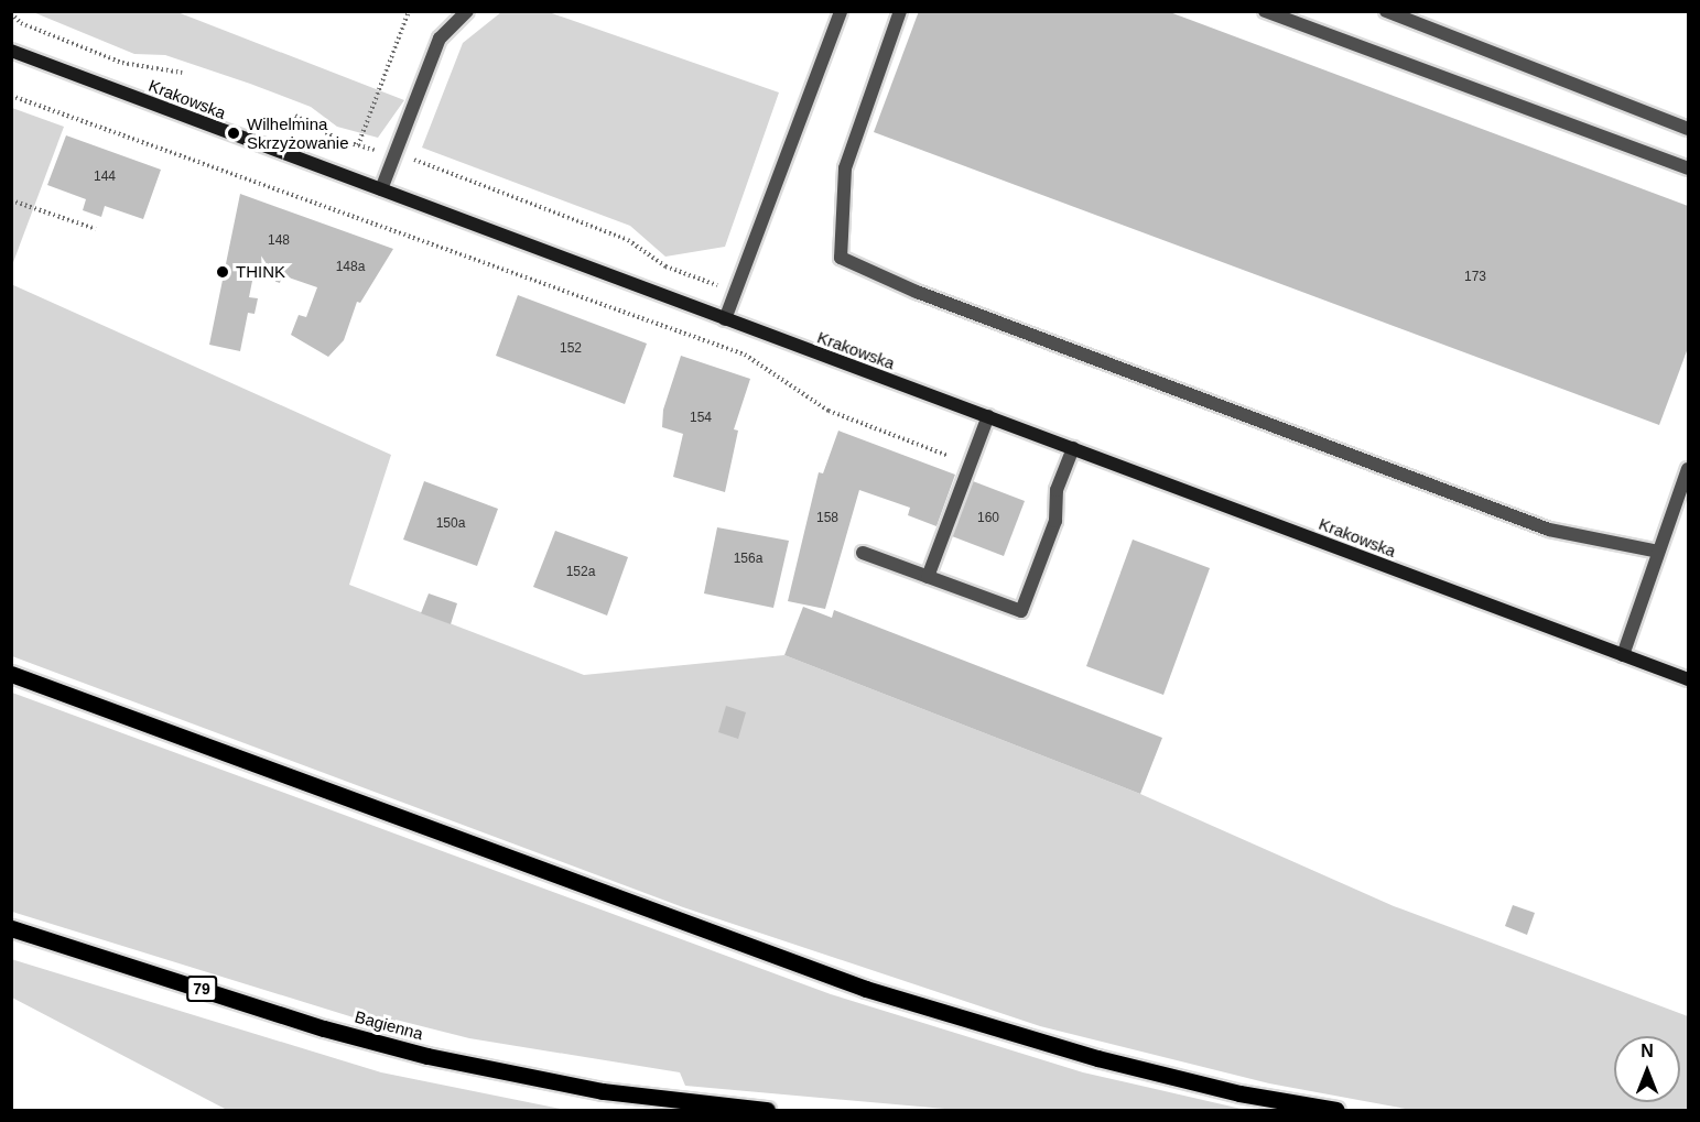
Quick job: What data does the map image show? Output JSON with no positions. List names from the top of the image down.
{
  "streets": {
    "main road": ["79", "Bagienna"],
    "street": ["Krakowska"]
  },
  "places": ["Wilhelmina Skrzyżowanie", "THINK"],
  "house_numbers": [
    "144",
    "148",
    "148a",
    "173",
    "152",
    "154",
    "158",
    "160",
    "150a",
    "156a",
    "152a"
  ],
  "north": "top"
}
